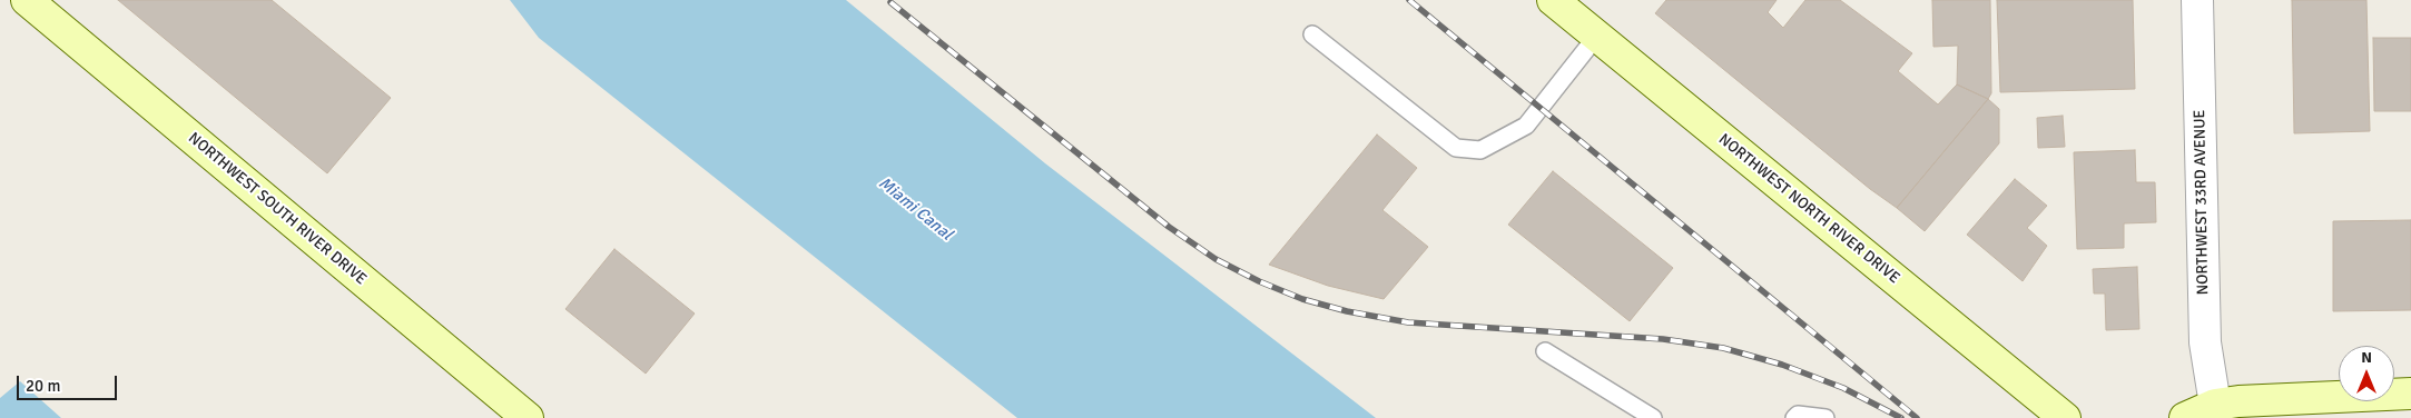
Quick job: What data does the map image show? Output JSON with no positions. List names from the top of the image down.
{
  "streets": {
    "street": ["NORTHWEST 33RD AVENUE", "NORTHWEST SOUTH RIVER DRIVE", "NORTHWEST NORTH RIVER DRIVE"]
  },
  "water": ["Miami Canal"],
  "scale_bar": "20 m",
  "north": "top"
}
